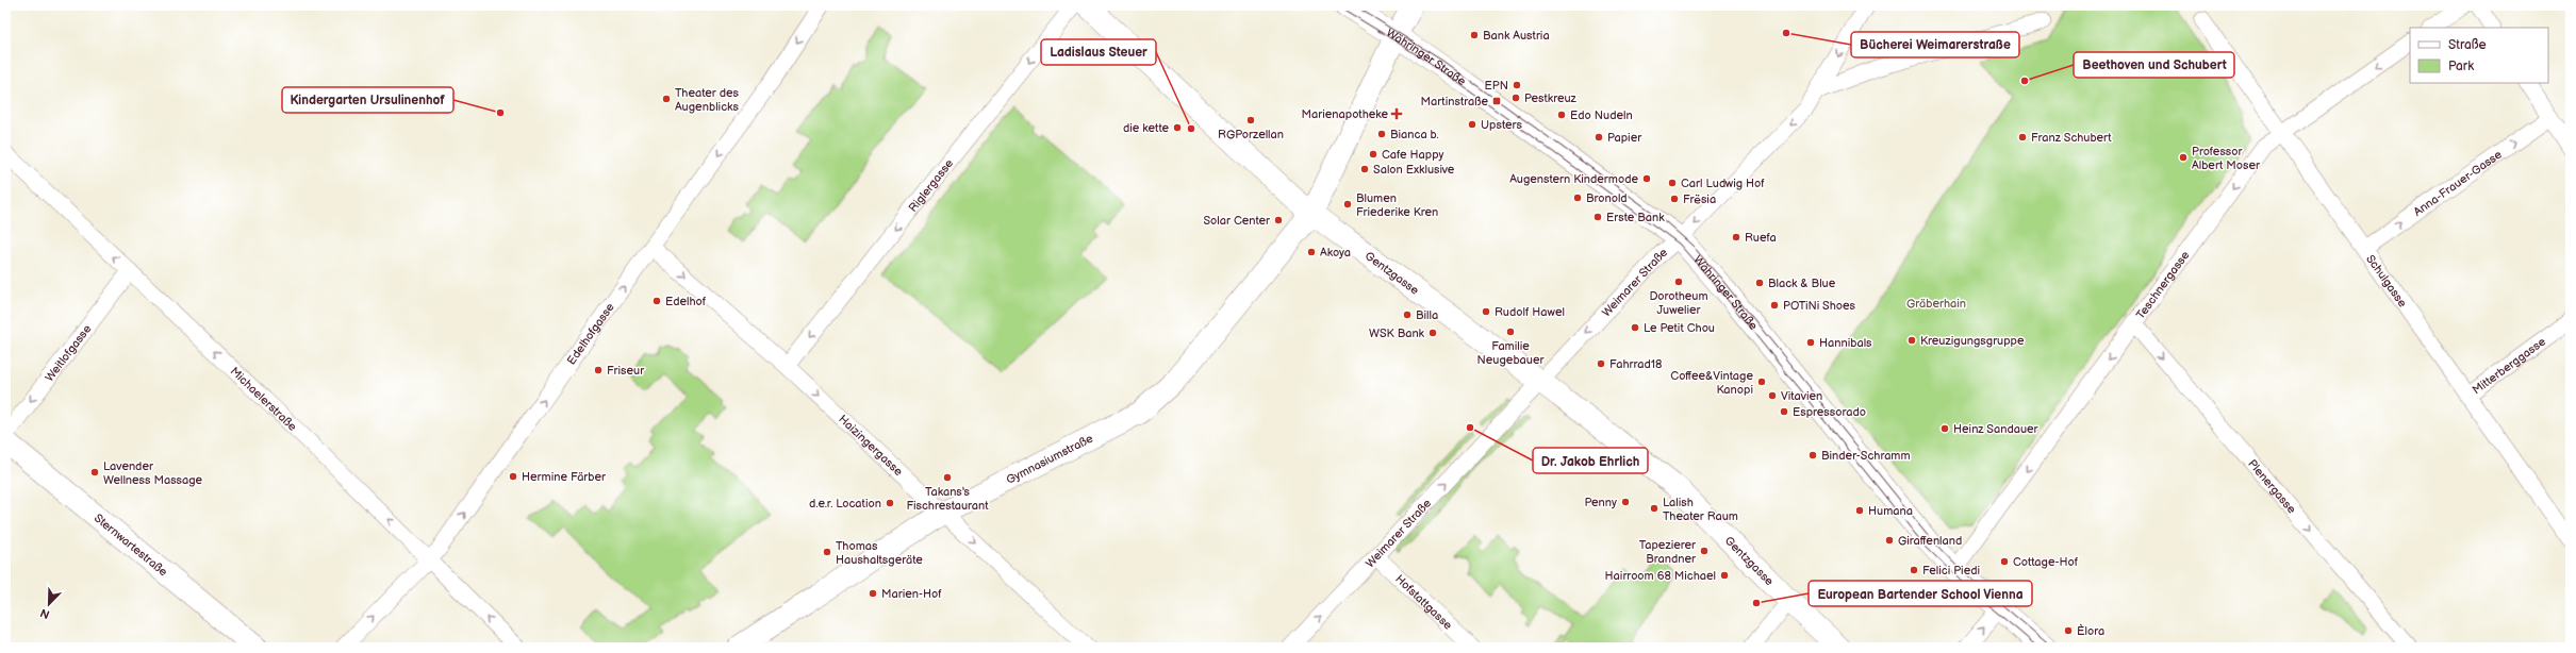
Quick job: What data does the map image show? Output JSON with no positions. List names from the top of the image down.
{
  "streets": {
    "main road": [
      "Währinger Straße",
      "Gentzgasse",
      "Gymnasiumstraße",
      "Sternwartestraße"
    ],
    "street": [
      "Anna-Frauer-Gasse",
      "Riglergasse",
      "Schulgasse",
      "Weimarer Straße",
      "Teschnergasse",
      "Edelhofgasse",
      "Weitlofgasse",
      "Mitterberggasse",
      "Michaelerstraße",
      "Haizingergasse",
      "Plenergasse",
      "Hofstattgasse"
    ]
  },
  "crossings": [
    ["Währinger Straße", "Weimarer Straße"],
    ["Währinger Straße", "Teschnergasse"],
    ["Anna-Frauer-Gasse", "Schulgasse"],
    ["Riglergasse", "Haizingergasse"],
    ["Gentzgasse", "Weimarer Straße"],
    ["Gentzgasse", "Gymnasiumstraße"],
    ["Schulgasse", "Teschnergasse"],
    ["Schulgasse", "Mitterberggasse"],
    ["Weimarer Straße", "Hofstattgasse"],
    ["Teschnergasse", "Plenergasse"],
    ["Edelhofgasse", "Michaelerstraße"],
    ["Edelhofgasse", "Haizingergasse"],
    ["Weitlofgasse", "Michaelerstraße"],
    ["Haizingergasse", "Gymnasiumstraße"]
  ],
  "one_way": [
    "Anna-Frauer-Gasse",
    "Riglergasse",
    "Teschnergasse",
    "Weitlofgasse",
    "Michaelerstraße",
    "Haizingergasse",
    "Plenergasse"
  ],
  "parks": ["Gräberhain"],
  "places": {
    "other": [
      "Bücherei Weimarerstraße",
      "Bank Austria",
      "Beethoven und Schubert",
      "EPN",
      "Pestkreuz",
      "Theater des Augenblicks",
      "Kindergarten Ursulinenhof",
      "Edo Nudeln",
      "RGPorzellan",
      "Upsters",
      "die kette",
      "Ladislaus Steuer",
      "Bianca b.",
      "Papier",
      "Franz Schubert",
      "Cafe Happy",
      "Professor Albert Moser",
      "Salon Exklusive",
      "Augenstern Kindermode",
      "Carl Ludwig Hof",
      "Bronold",
      "Frësia",
      "Blumen Friederike Kren",
      "Erste Bank",
      "Solar Center",
      "Ruefa",
      "Akoya",
      "Dorotheum Juwelier",
      "Black & Blue",
      "Edelhof",
      "POTiNi Shoes",
      "Rudolf Hawel",
      "Billa",
      "Le Petit Chou",
      "Familie Neugebauer",
      "WSK Bank",
      "Kreuzigungsgruppe",
      "Hannibals",
      "Fahrrad18",
      "Friseur",
      "Coffee&Vintage Kanopi",
      "Vitavien",
      "Espressorado",
      "Dr. Jakob Ehrlich",
      "Heinz Sandauer",
      "Binder-Schramm",
      "Lavender Wellness Massage",
      "Hermine Färber",
      "Takans's Fischrestaurant",
      "Penny",
      "d.e.r. Location",
      "Lalish Theater Raum",
      "Humana",
      "Giraffenland",
      "Tapezierer Brandner",
      "Thomas Haushaltsgeräte",
      "Cottage-Hof",
      "Felici Piedi",
      "Hairroom 68 Michael",
      "Marien-Hof",
      "European Bartender School Vienna",
      "Èlora"
    ],
    "transit": ["Martinstraße"],
    "health": ["Marienapotheke"]
  },
  "legend": ["Straße", "Park"],
  "north": "bottom left"
}
